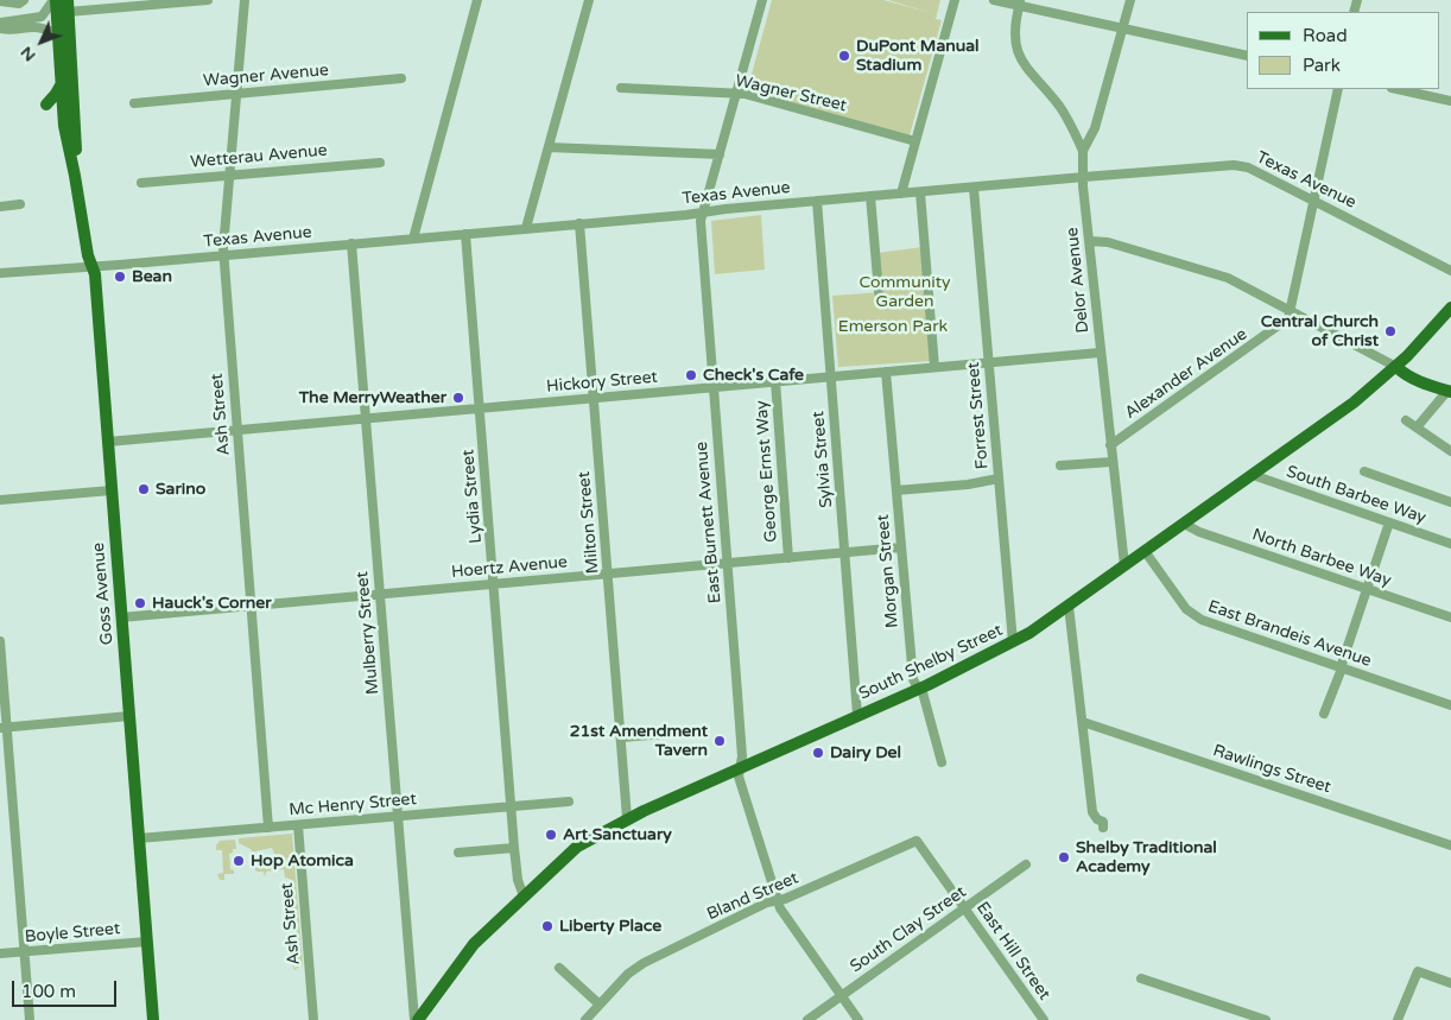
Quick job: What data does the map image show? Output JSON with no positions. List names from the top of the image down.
{
  "streets": {
    "main road": ["Goss Avenue", "South Shelby Street"],
    "street": [
      "Wagner Avenue",
      "Wagner Street",
      "Wetterau Avenue",
      "Texas Avenue",
      "Delor Avenue",
      "Alexander Avenue",
      "Hickory Street",
      "Ash Street",
      "Forrest Street",
      "Sylvia Street",
      "George Ernst Way",
      "South Barbee Way",
      "Lydia Street",
      "Milton Street",
      "East Burnett Avenue",
      "North Barbee Way",
      "Hoertz Avenue",
      "Morgan Street",
      "Mulberry Street",
      "East Brandeis Avenue",
      "Rawlings Street",
      "Mc Henry Street",
      "Bland Street",
      "South Clay Street",
      "Boyle Street",
      "East Hill Street"
    ]
  },
  "crossings": [
    ["Wagner Avenue", "Ash Street"],
    ["Wagner Street", "East Burnett Avenue"],
    ["Wetterau Avenue", "Ash Street"],
    ["Texas Avenue", "Delor Avenue"],
    ["Texas Avenue", "Ash Street"],
    ["Texas Avenue", "Forrest Street"],
    ["Texas Avenue", "Sylvia Street"],
    ["Texas Avenue", "Lydia Street"],
    ["Texas Avenue", "Milton Street"],
    ["Texas Avenue", "East Burnett Avenue"],
    ["Texas Avenue", "Goss Avenue"],
    ["Texas Avenue", "Mulberry Street"],
    ["Delor Avenue", "Alexander Avenue"],
    ["Delor Avenue", "Hickory Street"],
    ["Delor Avenue", "South Shelby Street"],
    ["Hickory Street", "Ash Street"],
    ["Hickory Street", "Forrest Street"],
    ["Hickory Street", "Sylvia Street"],
    ["Hickory Street", "George Ernst Way"],
    ["Hickory Street", "Lydia Street"],
    ["Hickory Street", "Milton Street"],
    ["Hickory Street", "East Burnett Avenue"],
    ["Hickory Street", "Morgan Street"],
    ["Hickory Street", "Goss Avenue"],
    ["Hickory Street", "Mulberry Street"],
    ["Ash Street", "Hoertz Avenue"],
    ["Ash Street", "Mc Henry Street"],
    ["Forrest Street", "South Shelby Street"],
    ["Sylvia Street", "Hoertz Avenue"],
    ["Sylvia Street", "South Shelby Street"],
    ["George Ernst Way", "Hoertz Avenue"],
    ["South Barbee Way", "South Shelby Street"],
    ["Lydia Street", "Hoertz Avenue"],
    ["Lydia Street", "South Shelby Street"],
    ["Lydia Street", "Mc Henry Street"],
    ["Milton Street", "Hoertz Avenue"],
    ["Milton Street", "South Shelby Street"],
    ["East Burnett Avenue", "Hoertz Avenue"],
    ["East Burnett Avenue", "South Shelby Street"],
    ["East Burnett Avenue", "Bland Street"],
    ["East Burnett Avenue", "South Clay Street"],
    ["North Barbee Way", "South Shelby Street"],
    ["Hoertz Avenue", "Morgan Street"],
    ["Hoertz Avenue", "Goss Avenue"],
    ["Hoertz Avenue", "Mulberry Street"],
    ["Morgan Street", "South Shelby Street"],
    ["Goss Avenue", "Mc Henry Street"],
    ["Goss Avenue", "Boyle Street"],
    ["Mulberry Street", "South Shelby Street"],
    ["Mulberry Street", "Mc Henry Street"],
    ["East Brandeis Avenue", "South Shelby Street"],
    ["Bland Street", "East Hill Street"],
    ["South Clay Street", "East Hill Street"]
  ],
  "parks": ["Community Garden", "Emerson Park"],
  "places": [
    "DuPont Manual Stadium",
    "Bean",
    "Central Church of Christ",
    "Check's Cafe",
    "The MerryWeather",
    "Sarino",
    "Hauck's Corner",
    "21st Amendment Tavern",
    "Dairy Del",
    "Art Sanctuary",
    "Shelby Traditional Academy",
    "Hop Atomica",
    "Liberty Place"
  ],
  "legend": ["Road", "Park"],
  "scale_bar": "100 m",
  "north": "bottom left"
}
